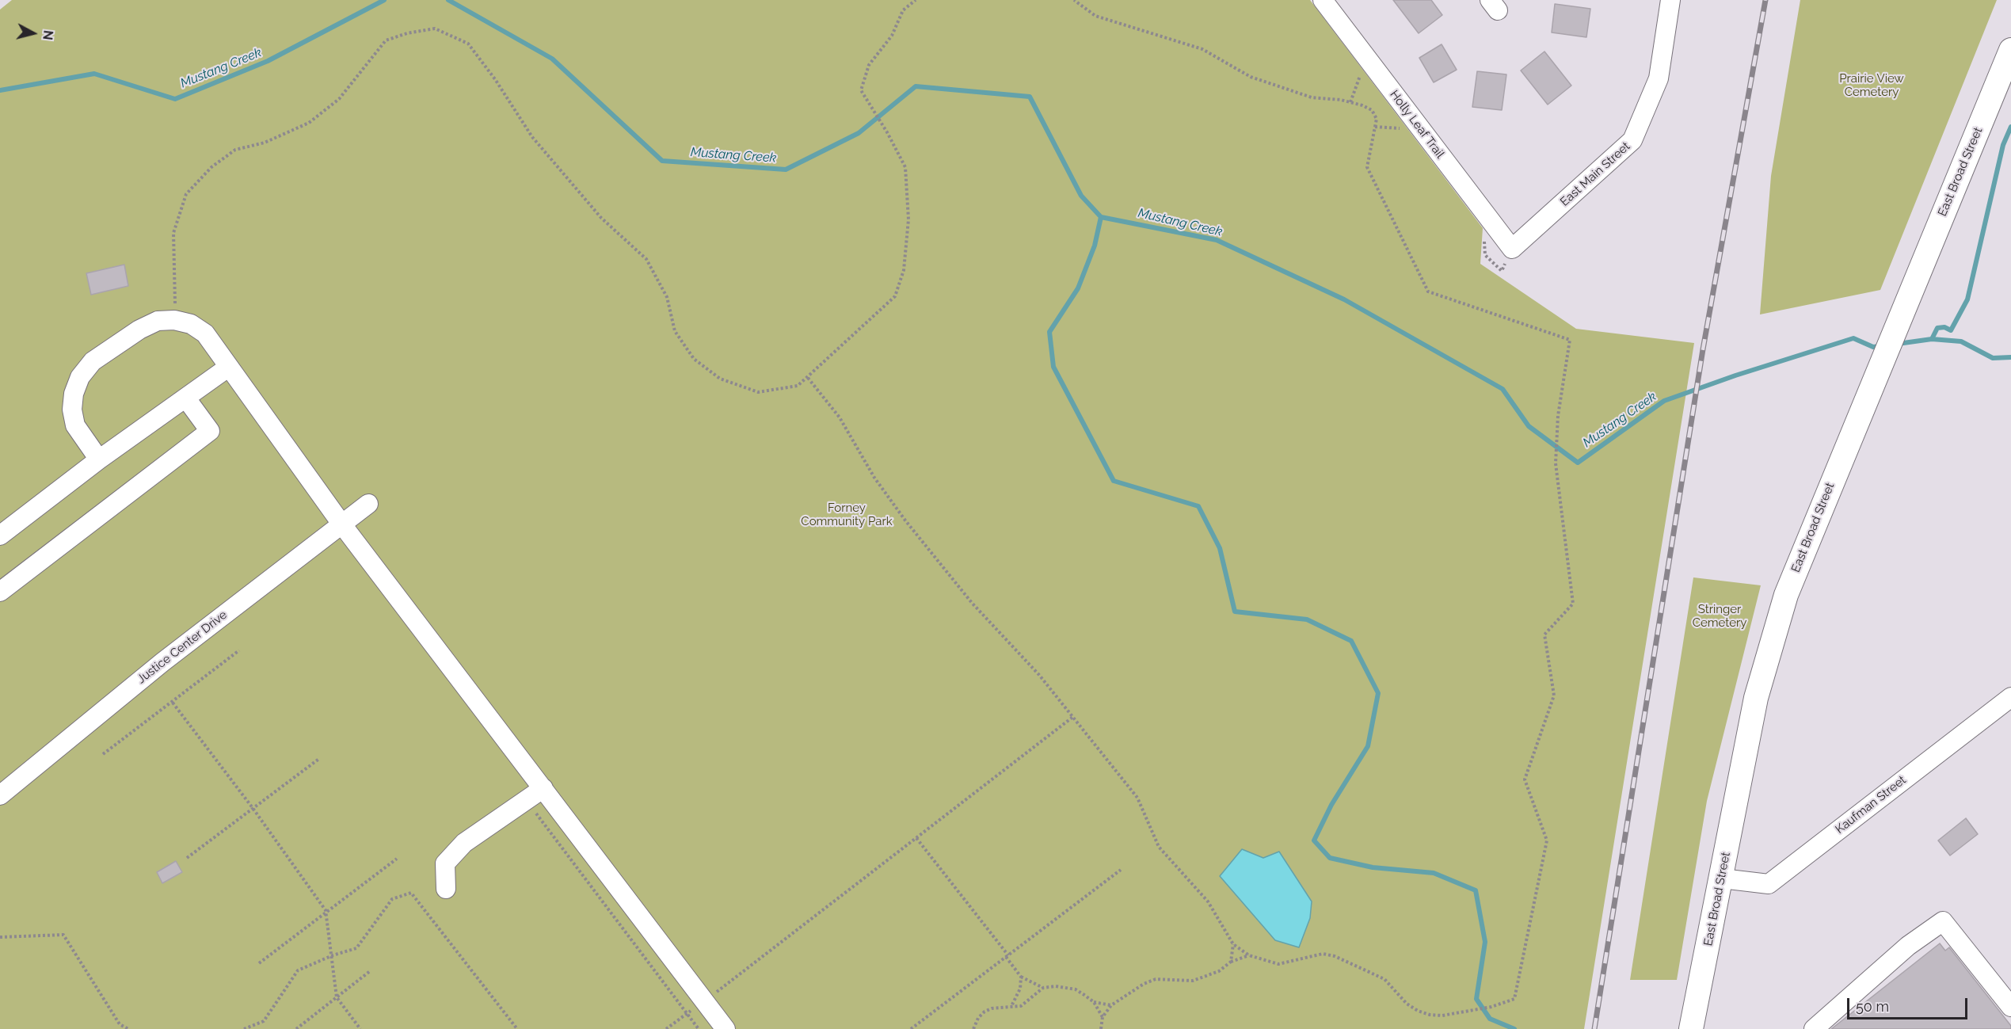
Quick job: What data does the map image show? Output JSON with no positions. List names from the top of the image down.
{
  "streets": {
    "main road": ["East Broad Street"],
    "street": [
      "Holly Leaf Trail",
      "East Main Street",
      "Justice Center Drive",
      "Kaufman Street"
    ]
  },
  "crossings": [
    ["Holly Leaf Trail", "East Main Street"],
    ["East Broad Street", "Kaufman Street"]
  ],
  "water": ["Mustang Creek"],
  "parks": ["Prairie View Cemetery", "Forney Community Park", "Stringer Cemetery"],
  "scale_bar": "50 m",
  "north": "right"
}
